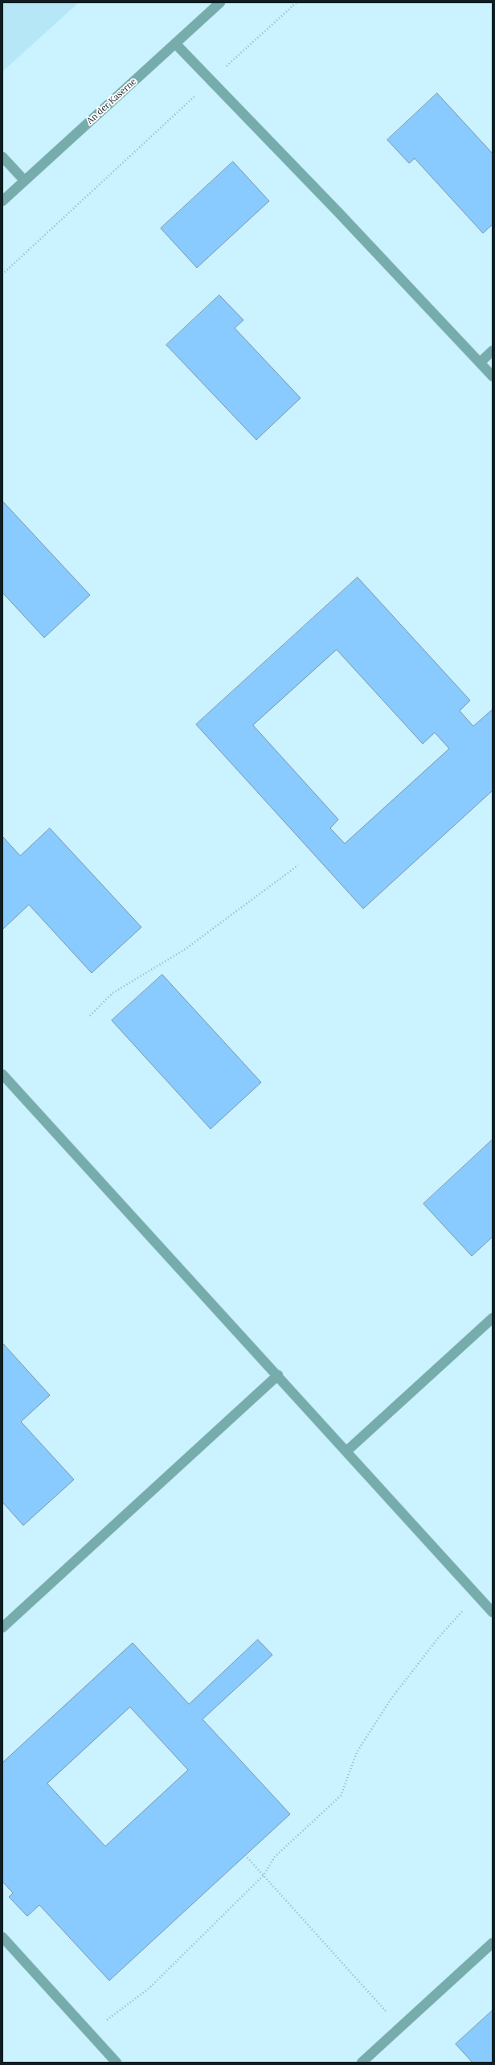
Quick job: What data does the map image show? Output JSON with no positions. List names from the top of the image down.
{
  "streets": {
    "street": ["An der Kaserne"]
  }
}
